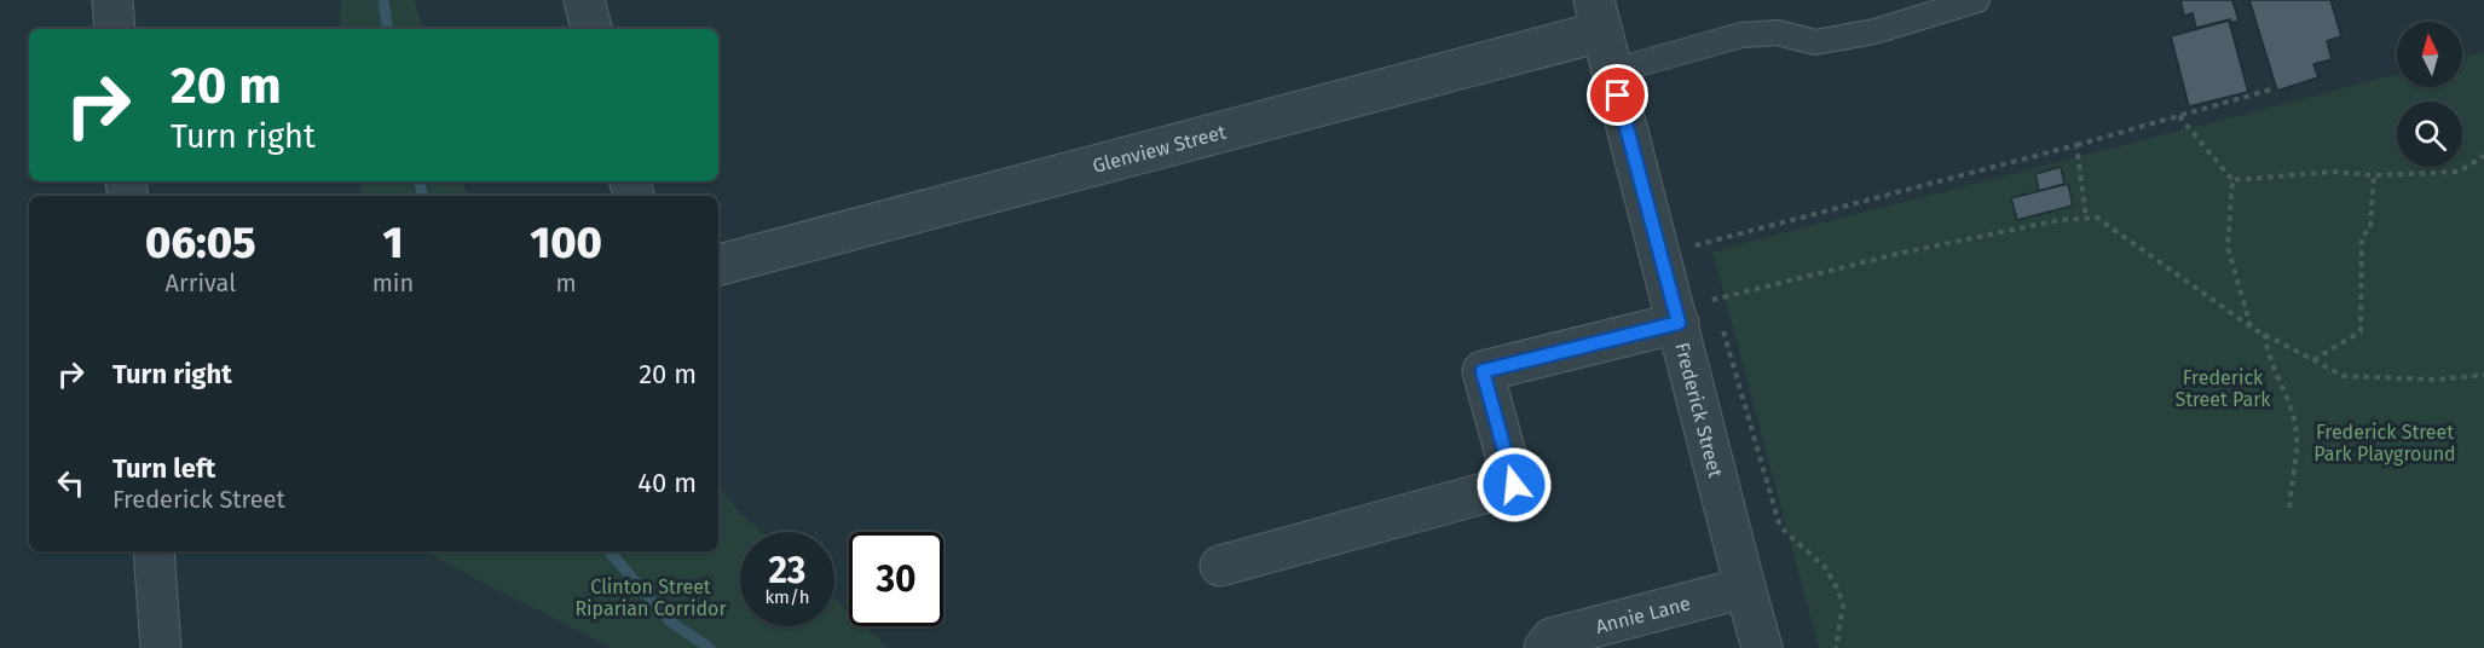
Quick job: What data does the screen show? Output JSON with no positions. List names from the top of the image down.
{
  "streets": {
    "street": ["Glenview Street", "Frederick Street", "Annie Lane"]
  },
  "crossings": [
    ["Glenview Street", "Frederick Street"],
    ["Frederick Street", "Annie Lane"]
  ],
  "parks": ["Frederick Street Park", "Frederick Street Park Playground", "Clinton Street Riparian Corridor"],
  "north": "top",
  "page": {
    "turn": ["20 m", "Turn right"],
    "eta": [
      "06:05",
      "Arrival",
      "1",
      "min",
      "100",
      "m"
    ],
    "list": [
      {
        "name": "Turn right",
        "value": "20 m"
      },
      {
        "name": "Turn left",
        "note": "Frederick Street",
        "value": "40 m"
      }
    ],
    "speed": "23 km/h",
    "limit": "30"
  }
}
